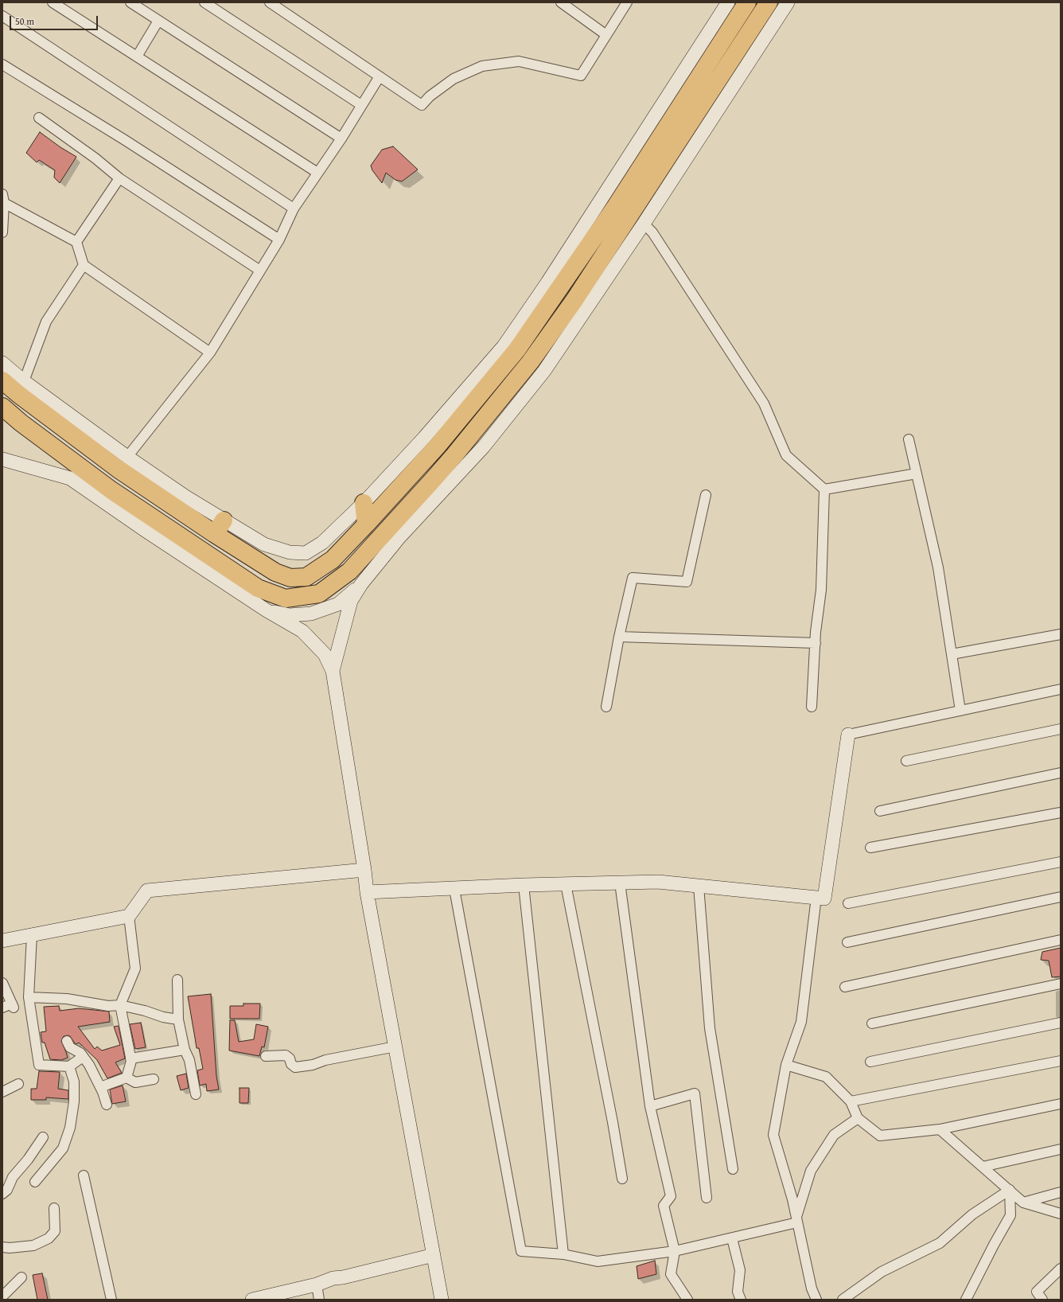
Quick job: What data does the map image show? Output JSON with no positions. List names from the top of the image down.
{
  "scale_bar": "50 m"
}
